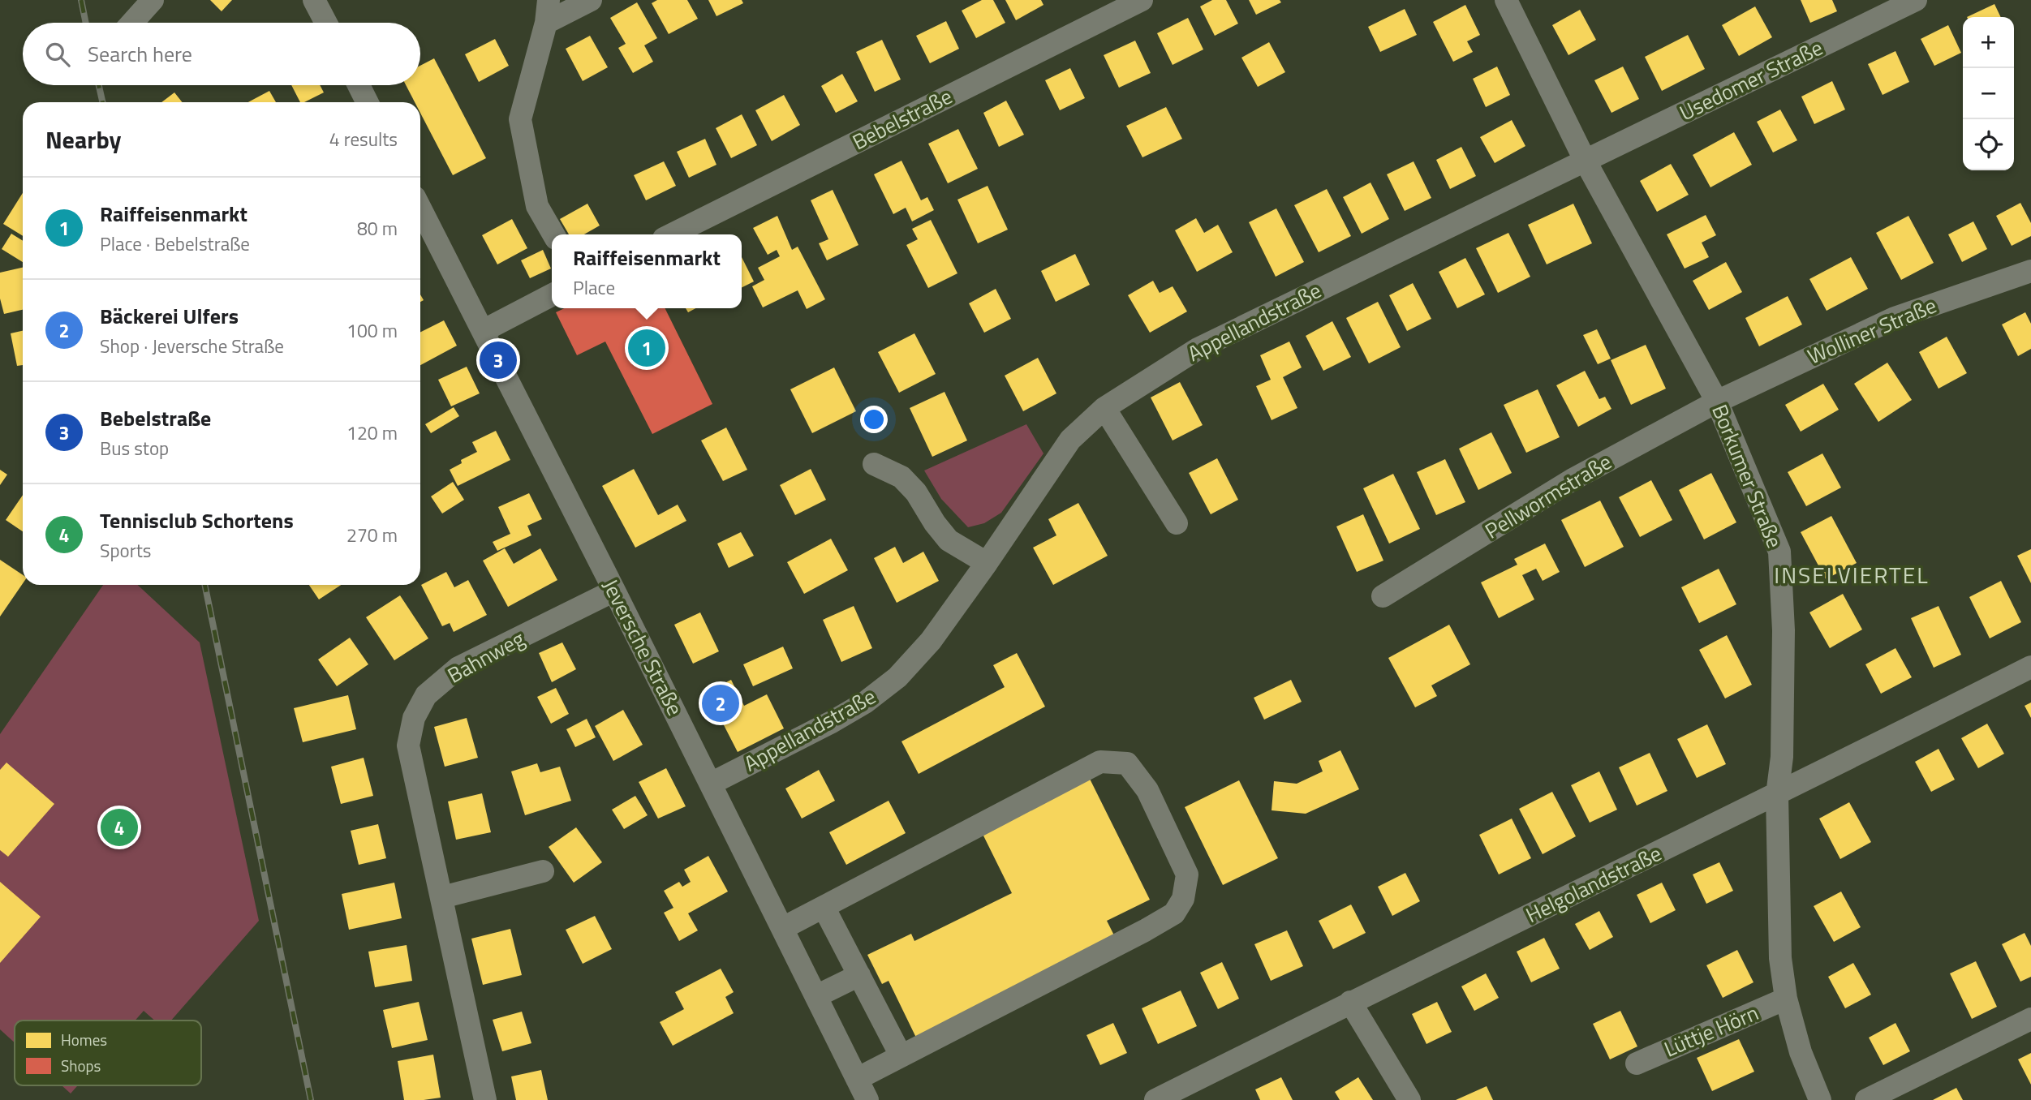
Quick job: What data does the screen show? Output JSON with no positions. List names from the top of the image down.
{
  "streets": {
    "street": [
      "Usedomer Straße",
      "Bebelstraße",
      "Appellandstraße",
      "Wolliner Straße",
      "Borkumer Straße",
      "Pellwormstraße",
      "Jeversche Straße",
      "Bahnweg",
      "Helgolandstraße",
      "Lüttje Hörn"
    ]
  },
  "crossings": [
    ["Usedomer Straße", "Appellandstraße"],
    ["Usedomer Straße", "Borkumer Straße"],
    ["Appellandstraße", "Borkumer Straße"],
    ["Appellandstraße", "Jeversche Straße"],
    ["Wolliner Straße", "Borkumer Straße"],
    ["Wolliner Straße", "Pellwormstraße"],
    ["Borkumer Straße", "Pellwormstraße"],
    ["Borkumer Straße", "Helgolandstraße"],
    ["Borkumer Straße", "Lüttje Hörn"],
    ["Jeversche Straße", "Bahnweg"]
  ],
  "districts": ["INSELVIERTEL"],
  "legend": ["Homes", "Shops"],
  "page": {
    "map_buttons": ["+", "−"],
    "search": "Search here",
    "heading": ["Nearby", "4 results"],
    "list": [
      {
        "mark": "1",
        "name": "Raiffeisenmarkt",
        "note": "Place · Bebelstraße",
        "value": "80 m"
      },
      {
        "mark": "2",
        "name": "Bäckerei Ulfers",
        "note": "Shop · Jeversche Straße",
        "value": "100 m"
      },
      {
        "mark": "3",
        "name": "Bebelstraße",
        "note": "Bus stop",
        "value": "120 m"
      },
      {
        "mark": "4",
        "name": "Tennisclub Schortens",
        "note": "Sports",
        "value": "270 m"
      }
    ],
    "popup": ["Raiffeisenmarkt", "Place"],
    "pins": [
      "1",
      "3",
      "2",
      "4"
    ]
  }
}
